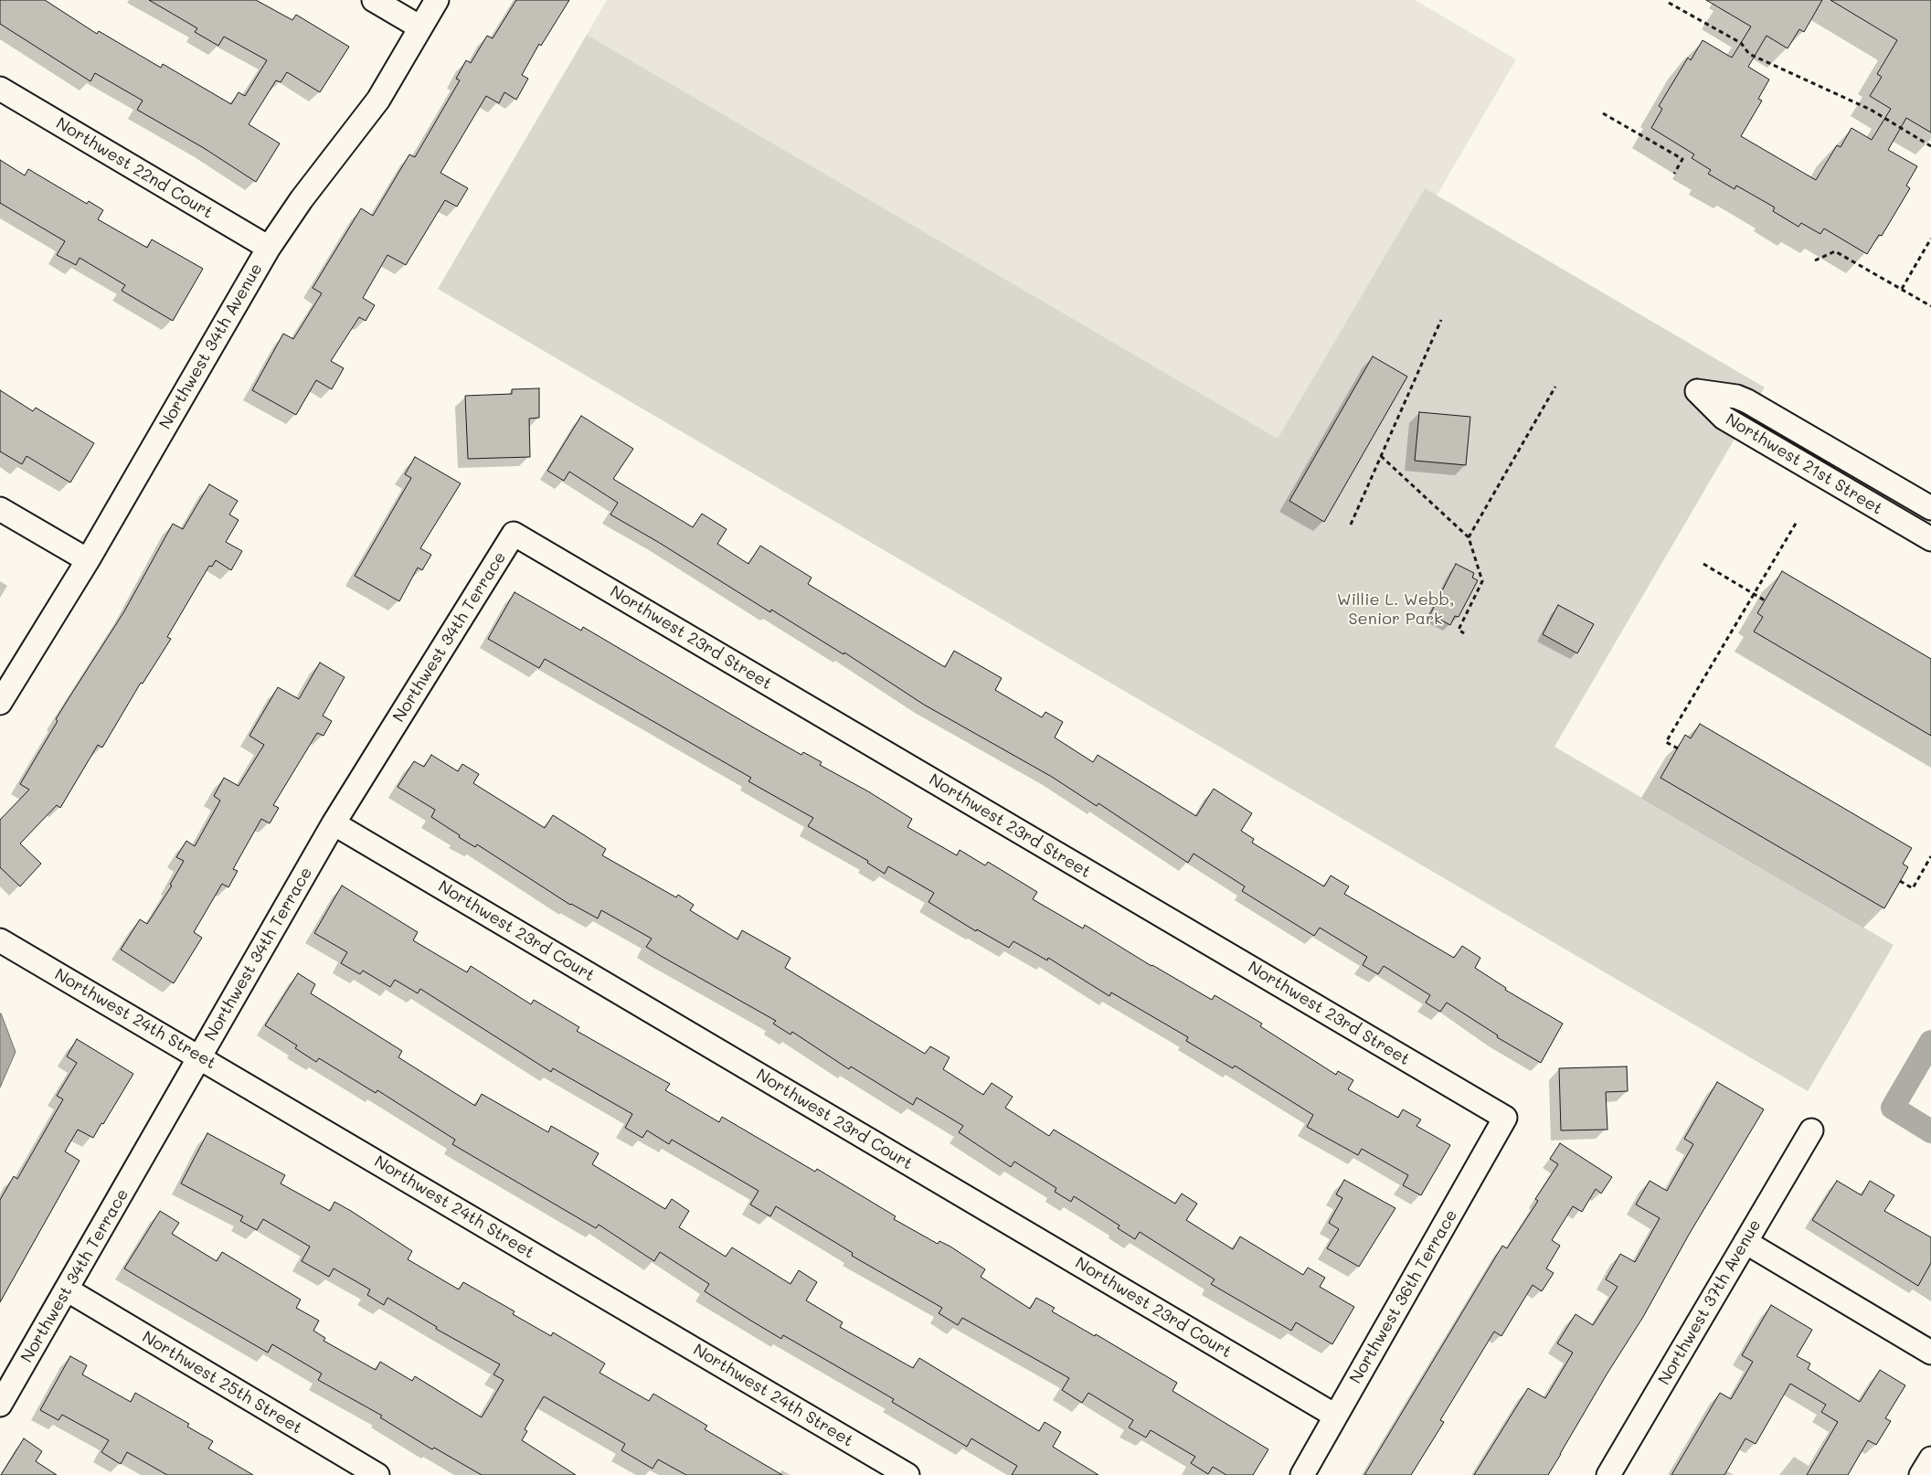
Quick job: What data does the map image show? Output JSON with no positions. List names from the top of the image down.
{
  "streets": {
    "street": [
      "Northwest 22nd Court",
      "Northwest 34th Avenue",
      "Northwest 21st Street",
      "Northwest 34th Terrace",
      "Northwest 23rd Street",
      "Northwest 23rd Court",
      "Northwest 24th Street",
      "Northwest 36th Terrace",
      "Northwest 37th Avenue",
      "Northwest 25th Street"
    ]
  },
  "crossings": [
    ["Northwest 22nd Court", "Northwest 34th Avenue"],
    ["Northwest 34th Terrace", "Northwest 23rd Street"],
    ["Northwest 34th Terrace", "Northwest 23rd Court"],
    ["Northwest 34th Terrace", "Northwest 24th Street"],
    ["Northwest 34th Terrace", "Northwest 25th Street"],
    ["Northwest 23rd Street", "Northwest 36th Terrace"],
    ["Northwest 23rd Court", "Northwest 36th Terrace"]
  ],
  "parks": ["Willie L. Webb, Senior Park"]
}
